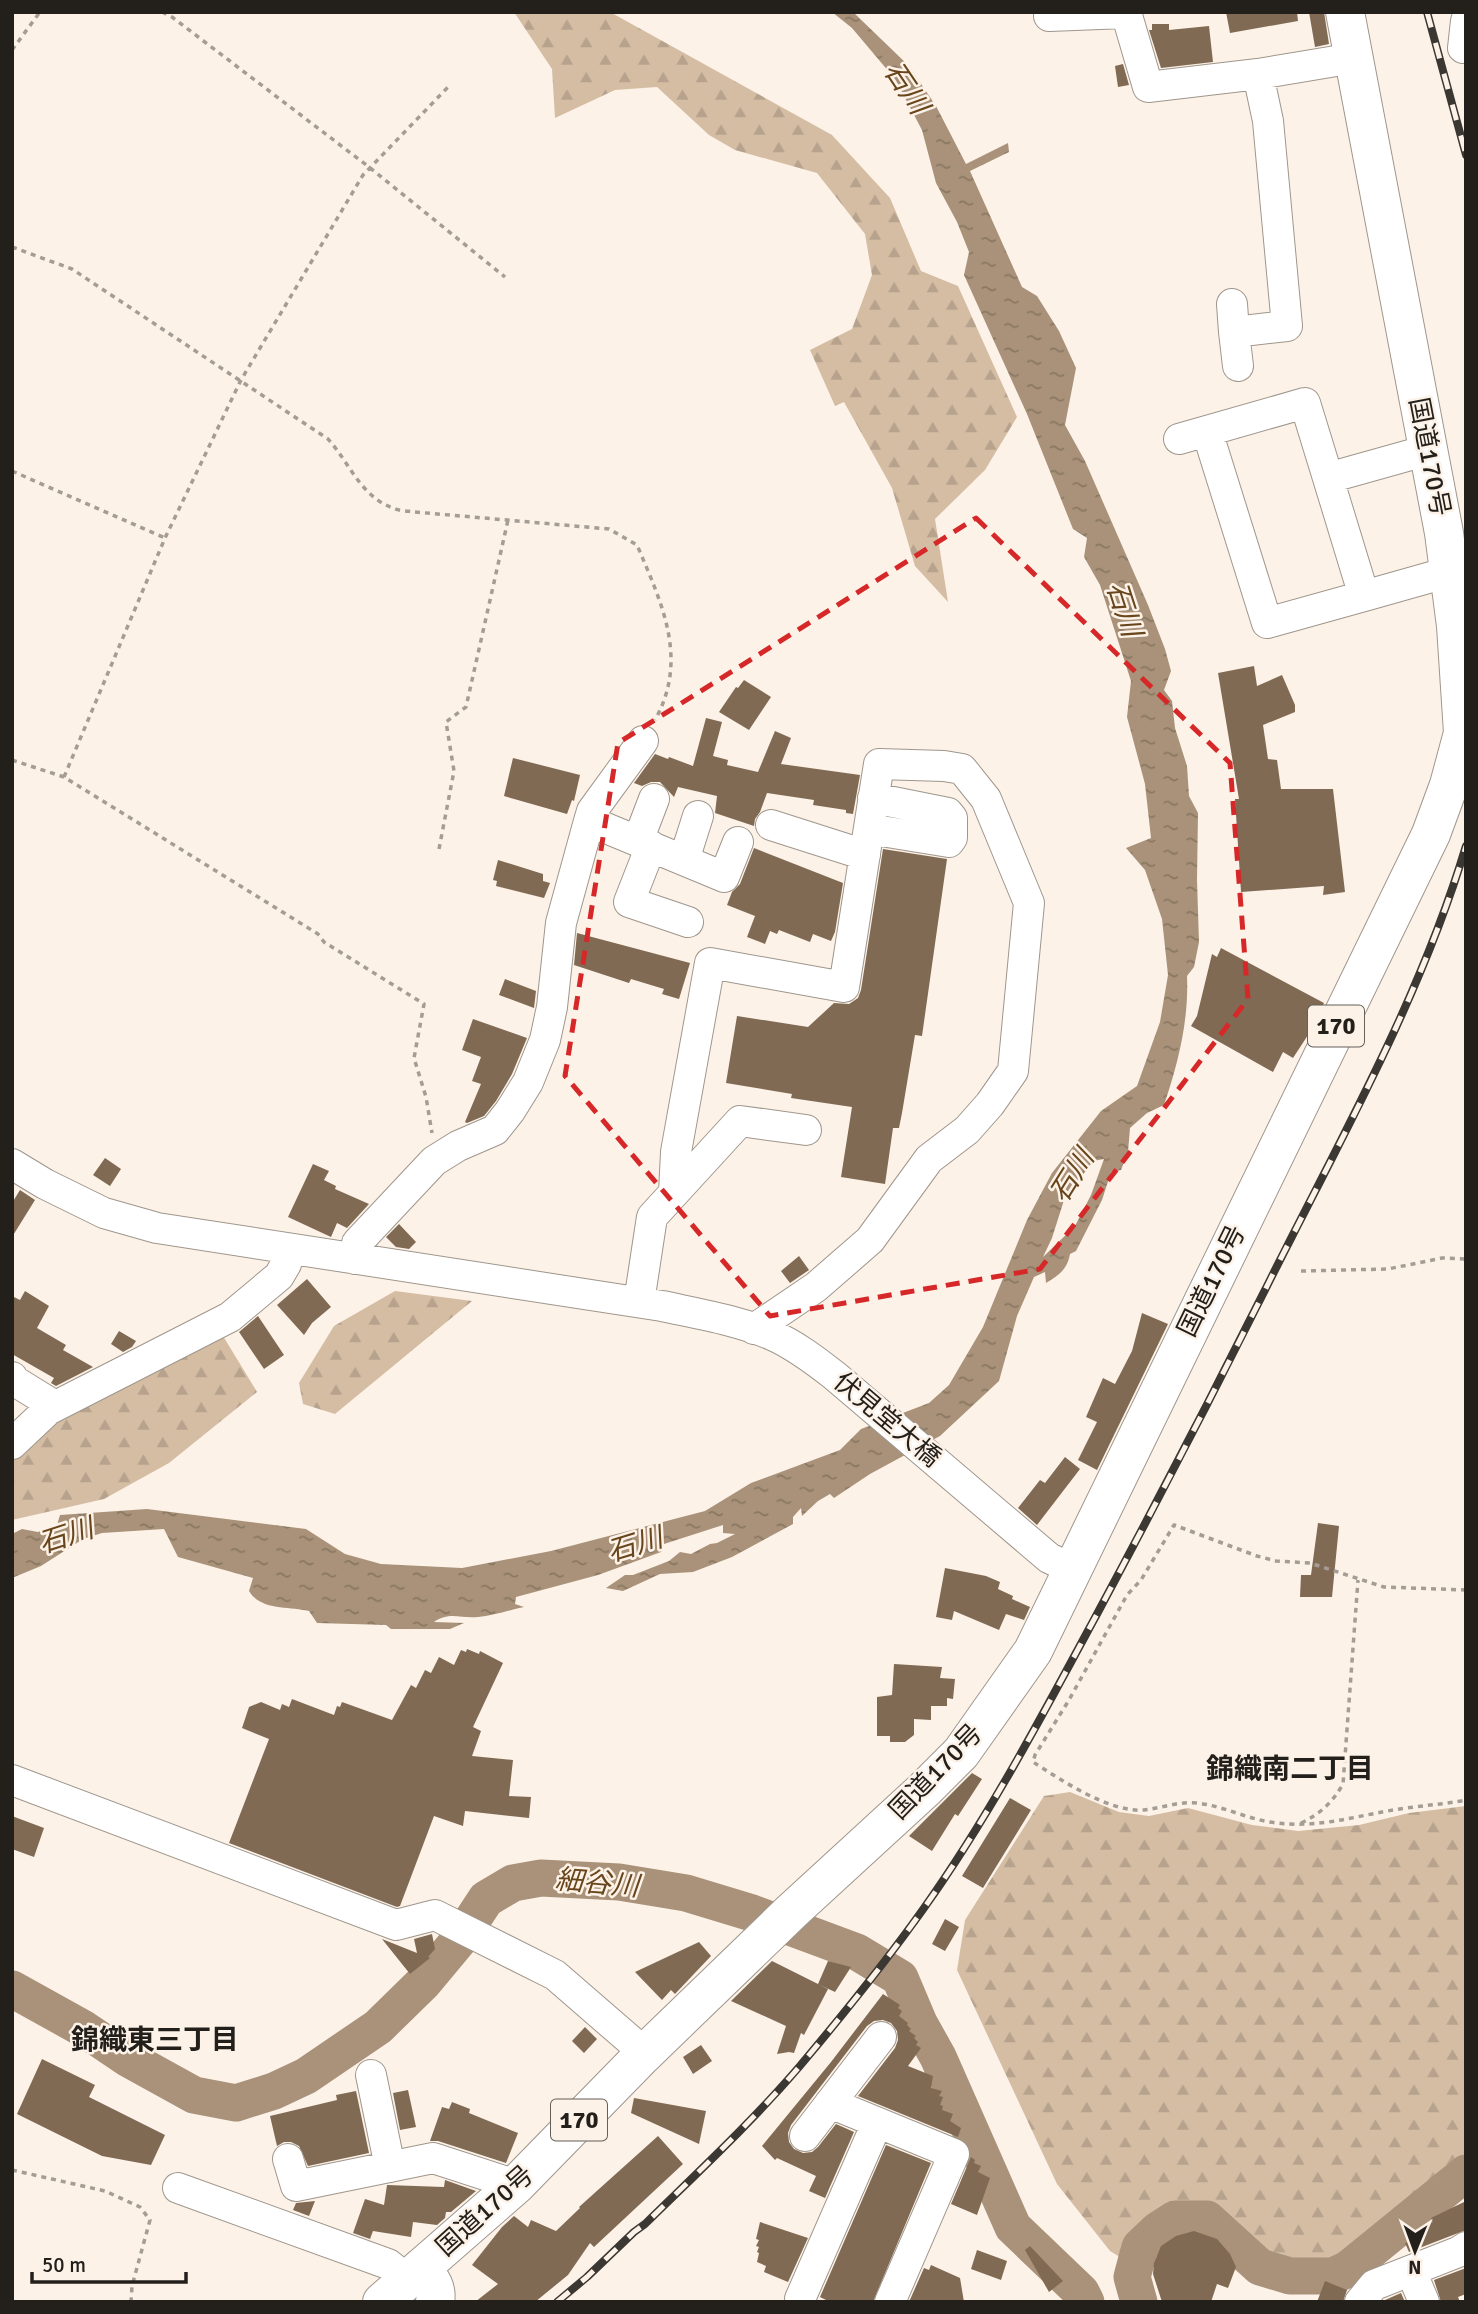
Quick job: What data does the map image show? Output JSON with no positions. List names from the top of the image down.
{
  "streets": {
    "highway": ["国道170号", "170"],
    "street": ["伏見堂大橋"]
  },
  "crossings": [
    ["国道170号", "伏見堂大橋"]
  ],
  "districts": ["錦織南二丁目", "錦織東三丁目"],
  "water": ["石川", "細谷川"],
  "scale_bar": "50 m",
  "north": "bottom"
}
